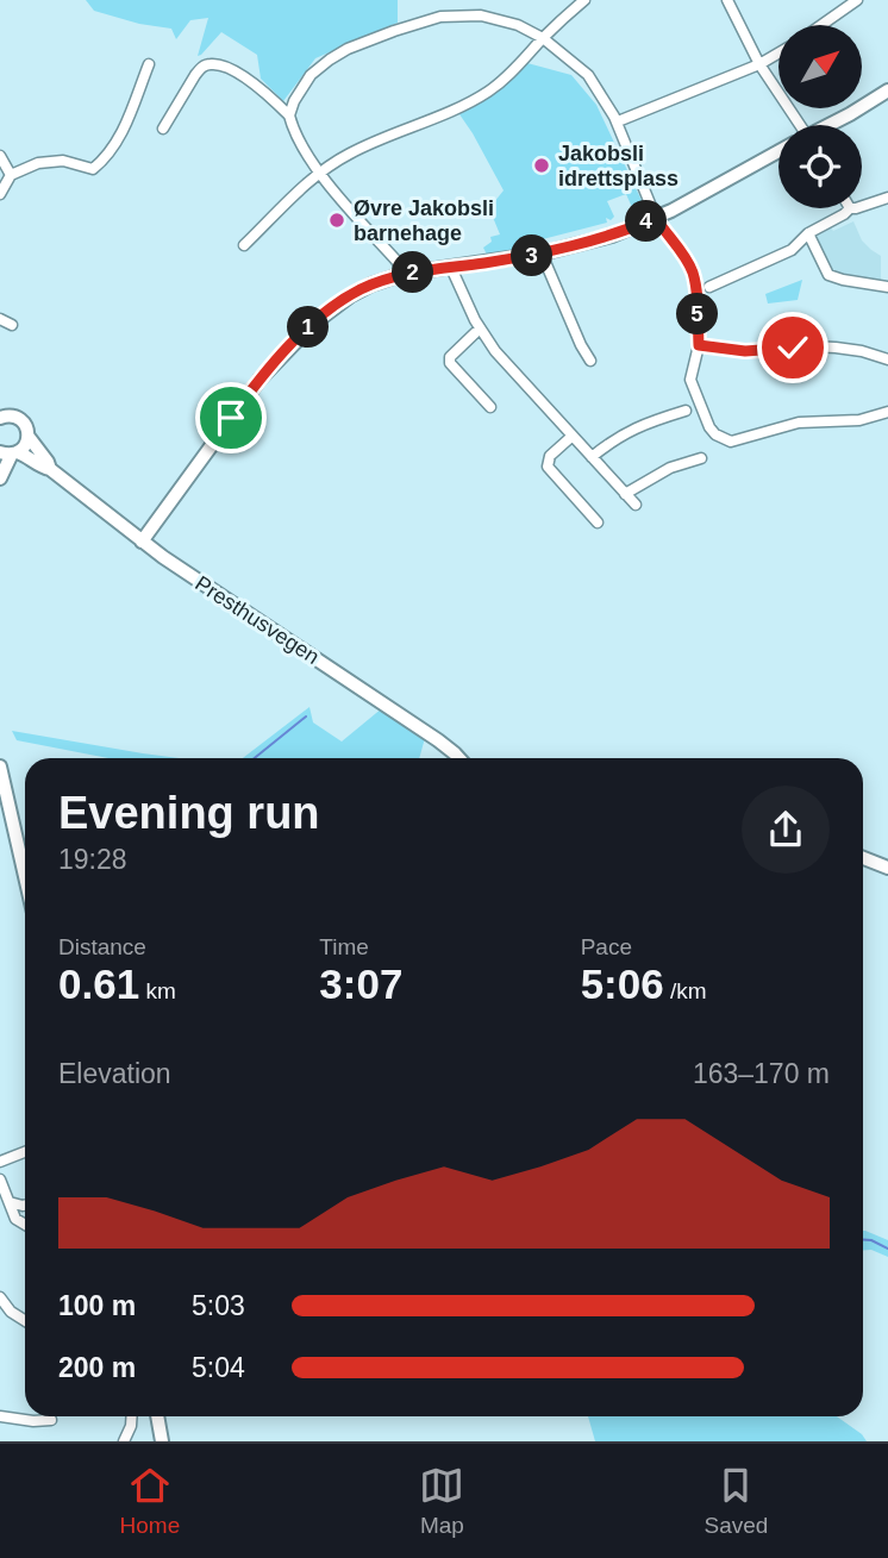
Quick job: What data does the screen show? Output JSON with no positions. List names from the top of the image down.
{
  "streets": {
    "street": ["Presthusvegen"]
  },
  "places": ["Jakobsli idrettsplass", "Øvre Jakobsli barnehage"],
  "north": "top right",
  "page": {
    "pins": [
      "4",
      "3",
      "2",
      "5",
      "1"
    ],
    "heading": ["Evening run", "19:28"],
    "stats": [
      ["Distance", "0.61 km"],
      ["Time", "3:07"],
      ["Pace", "5:06 /km"]
    ],
    "chart": ["Elevation", "163–170 m"],
    "list": [
      {
        "name": "100 m",
        "note": "5:03"
      },
      {
        "name": "200 m",
        "note": "5:04"
      }
    ],
    "tabs": ["Home", "Map", "Saved"]
  }
}
